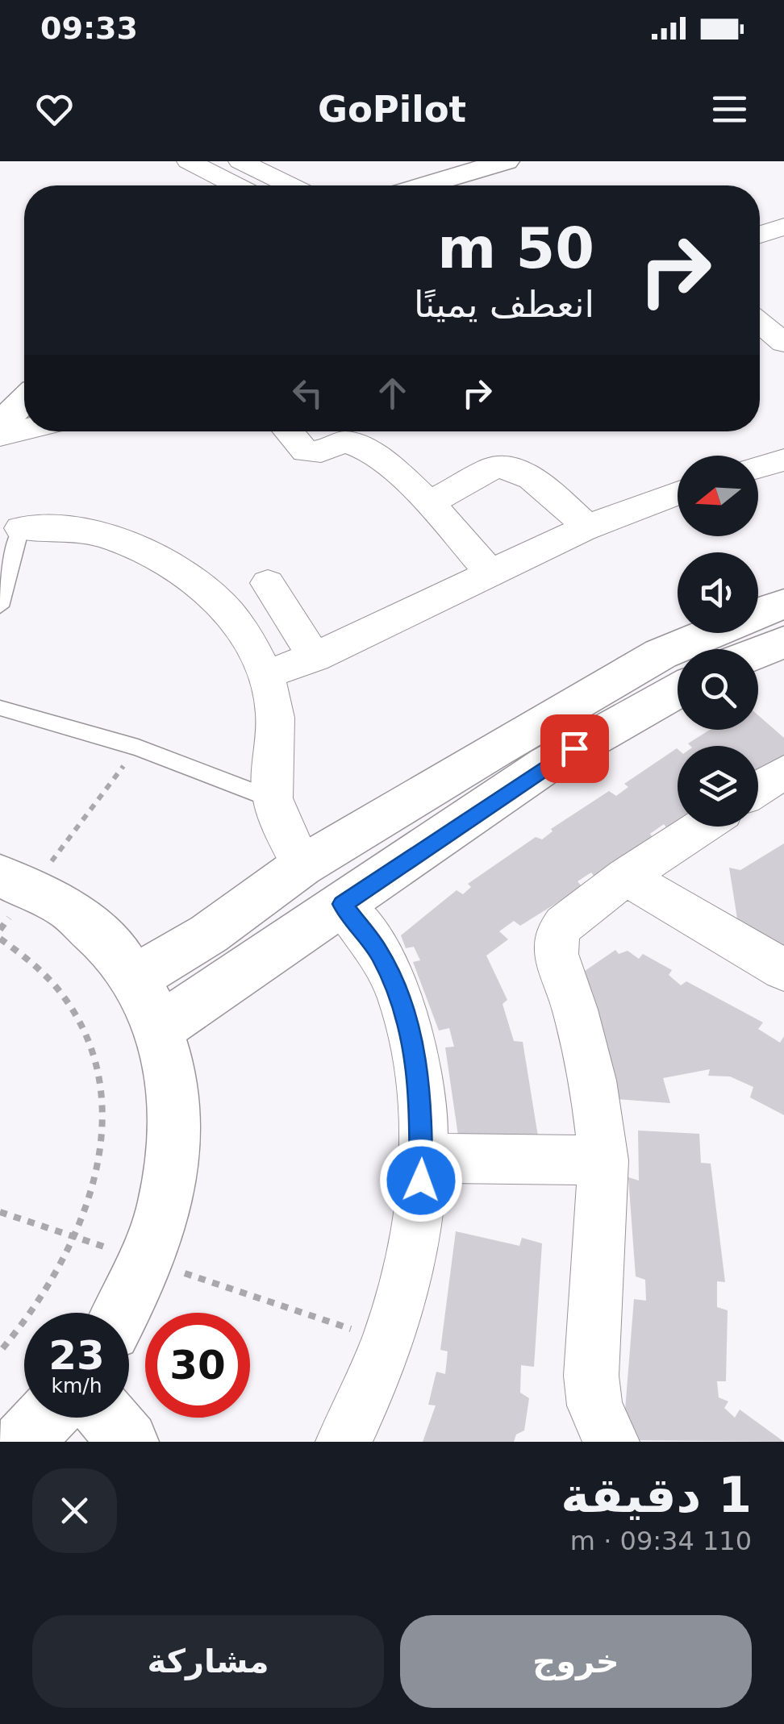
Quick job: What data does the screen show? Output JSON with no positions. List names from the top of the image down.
{
  "north": "left",
  "page": {
    "status": "09:33",
    "header": "GoPilot",
    "turn": ["50 m", "انعطف يمينًا"],
    "speed": "23 km/h",
    "limit": "30",
    "heading": ["1 دقيقة", "110 m · 09:34"],
    "buttons": ["خروج", "مشاركة"]
  }
}
